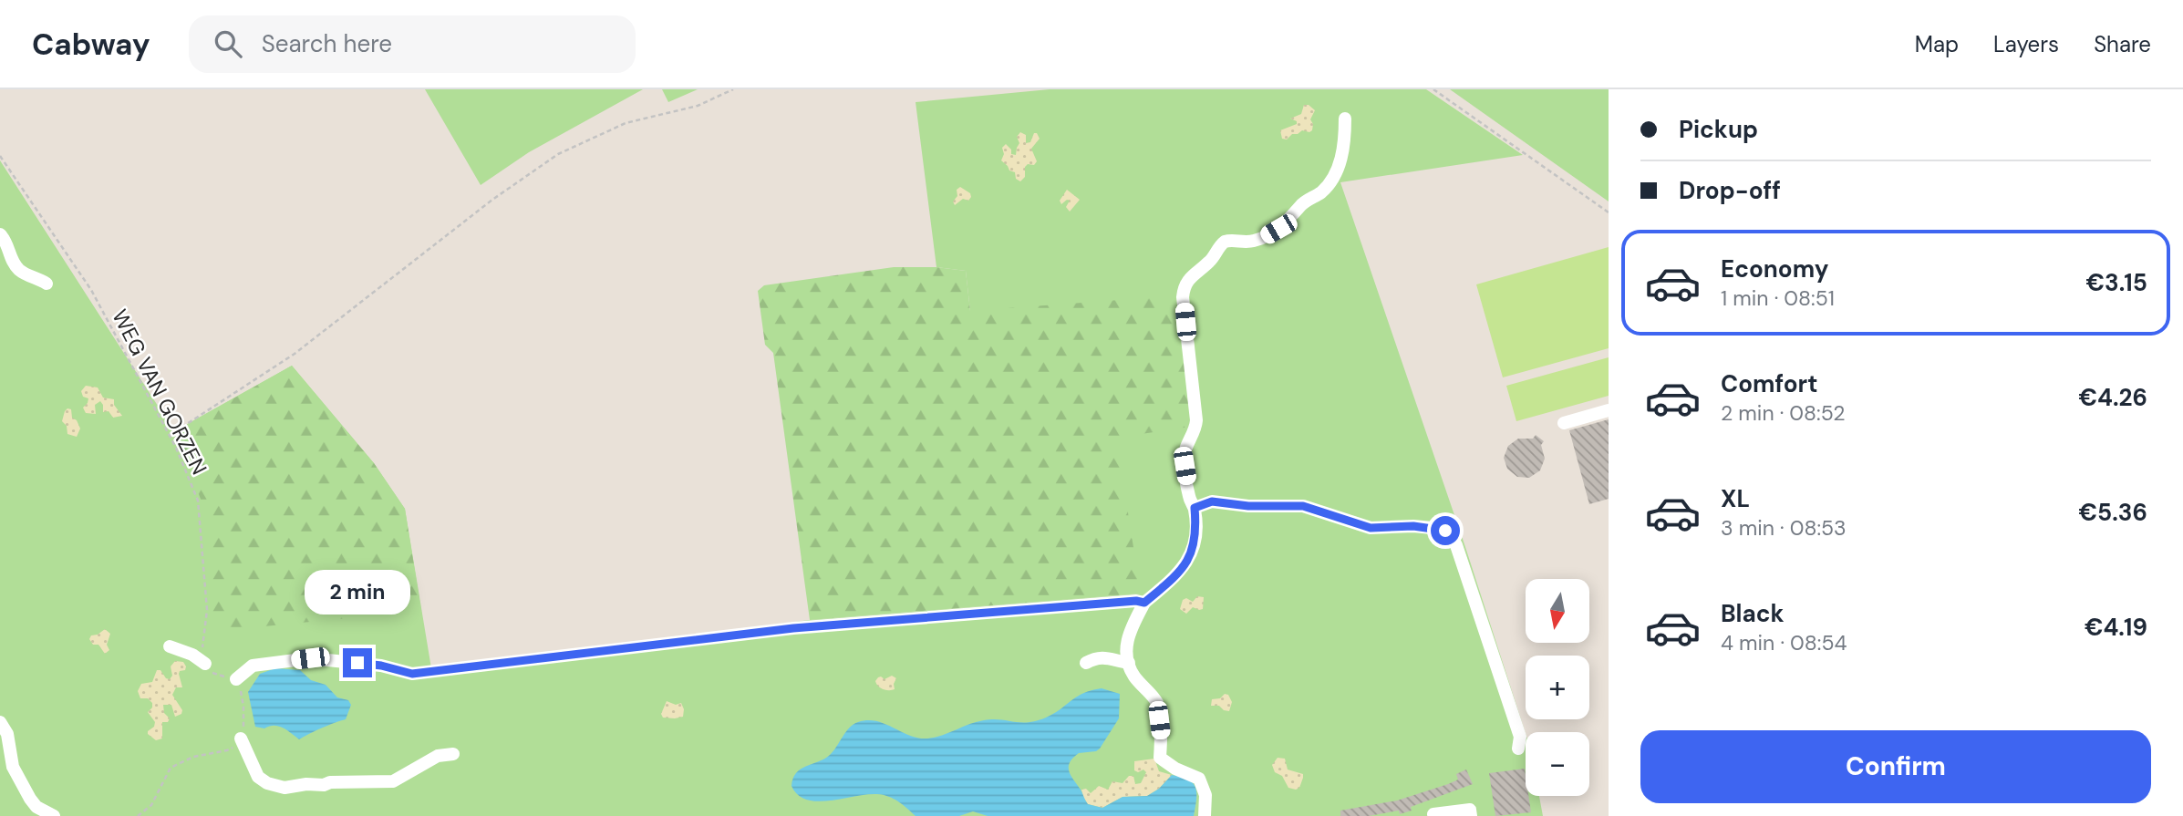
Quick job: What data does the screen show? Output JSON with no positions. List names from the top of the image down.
{
  "streets": {
    "path": ["WEG VAN GORZEN"]
  },
  "north": "bottom",
  "page": {
    "header": "Cabway",
    "search": "Search here",
    "nav": ["Map", "Layers", "Share"],
    "banner": ["Pickup", "Drop-off"],
    "list": [
      {
        "name": "Economy",
        "note": "1 min · 08:51",
        "value": "€3.15"
      },
      {
        "name": "Comfort",
        "note": "2 min · 08:52",
        "value": "€4.26"
      },
      {
        "name": "XL",
        "note": "3 min · 08:53",
        "value": "€5.36"
      },
      {
        "name": "Black",
        "note": "4 min · 08:54",
        "value": "€4.19"
      }
    ],
    "bubble": "2 min",
    "map_buttons": ["+", "−"],
    "buttons": "Confirm"
  }
}
